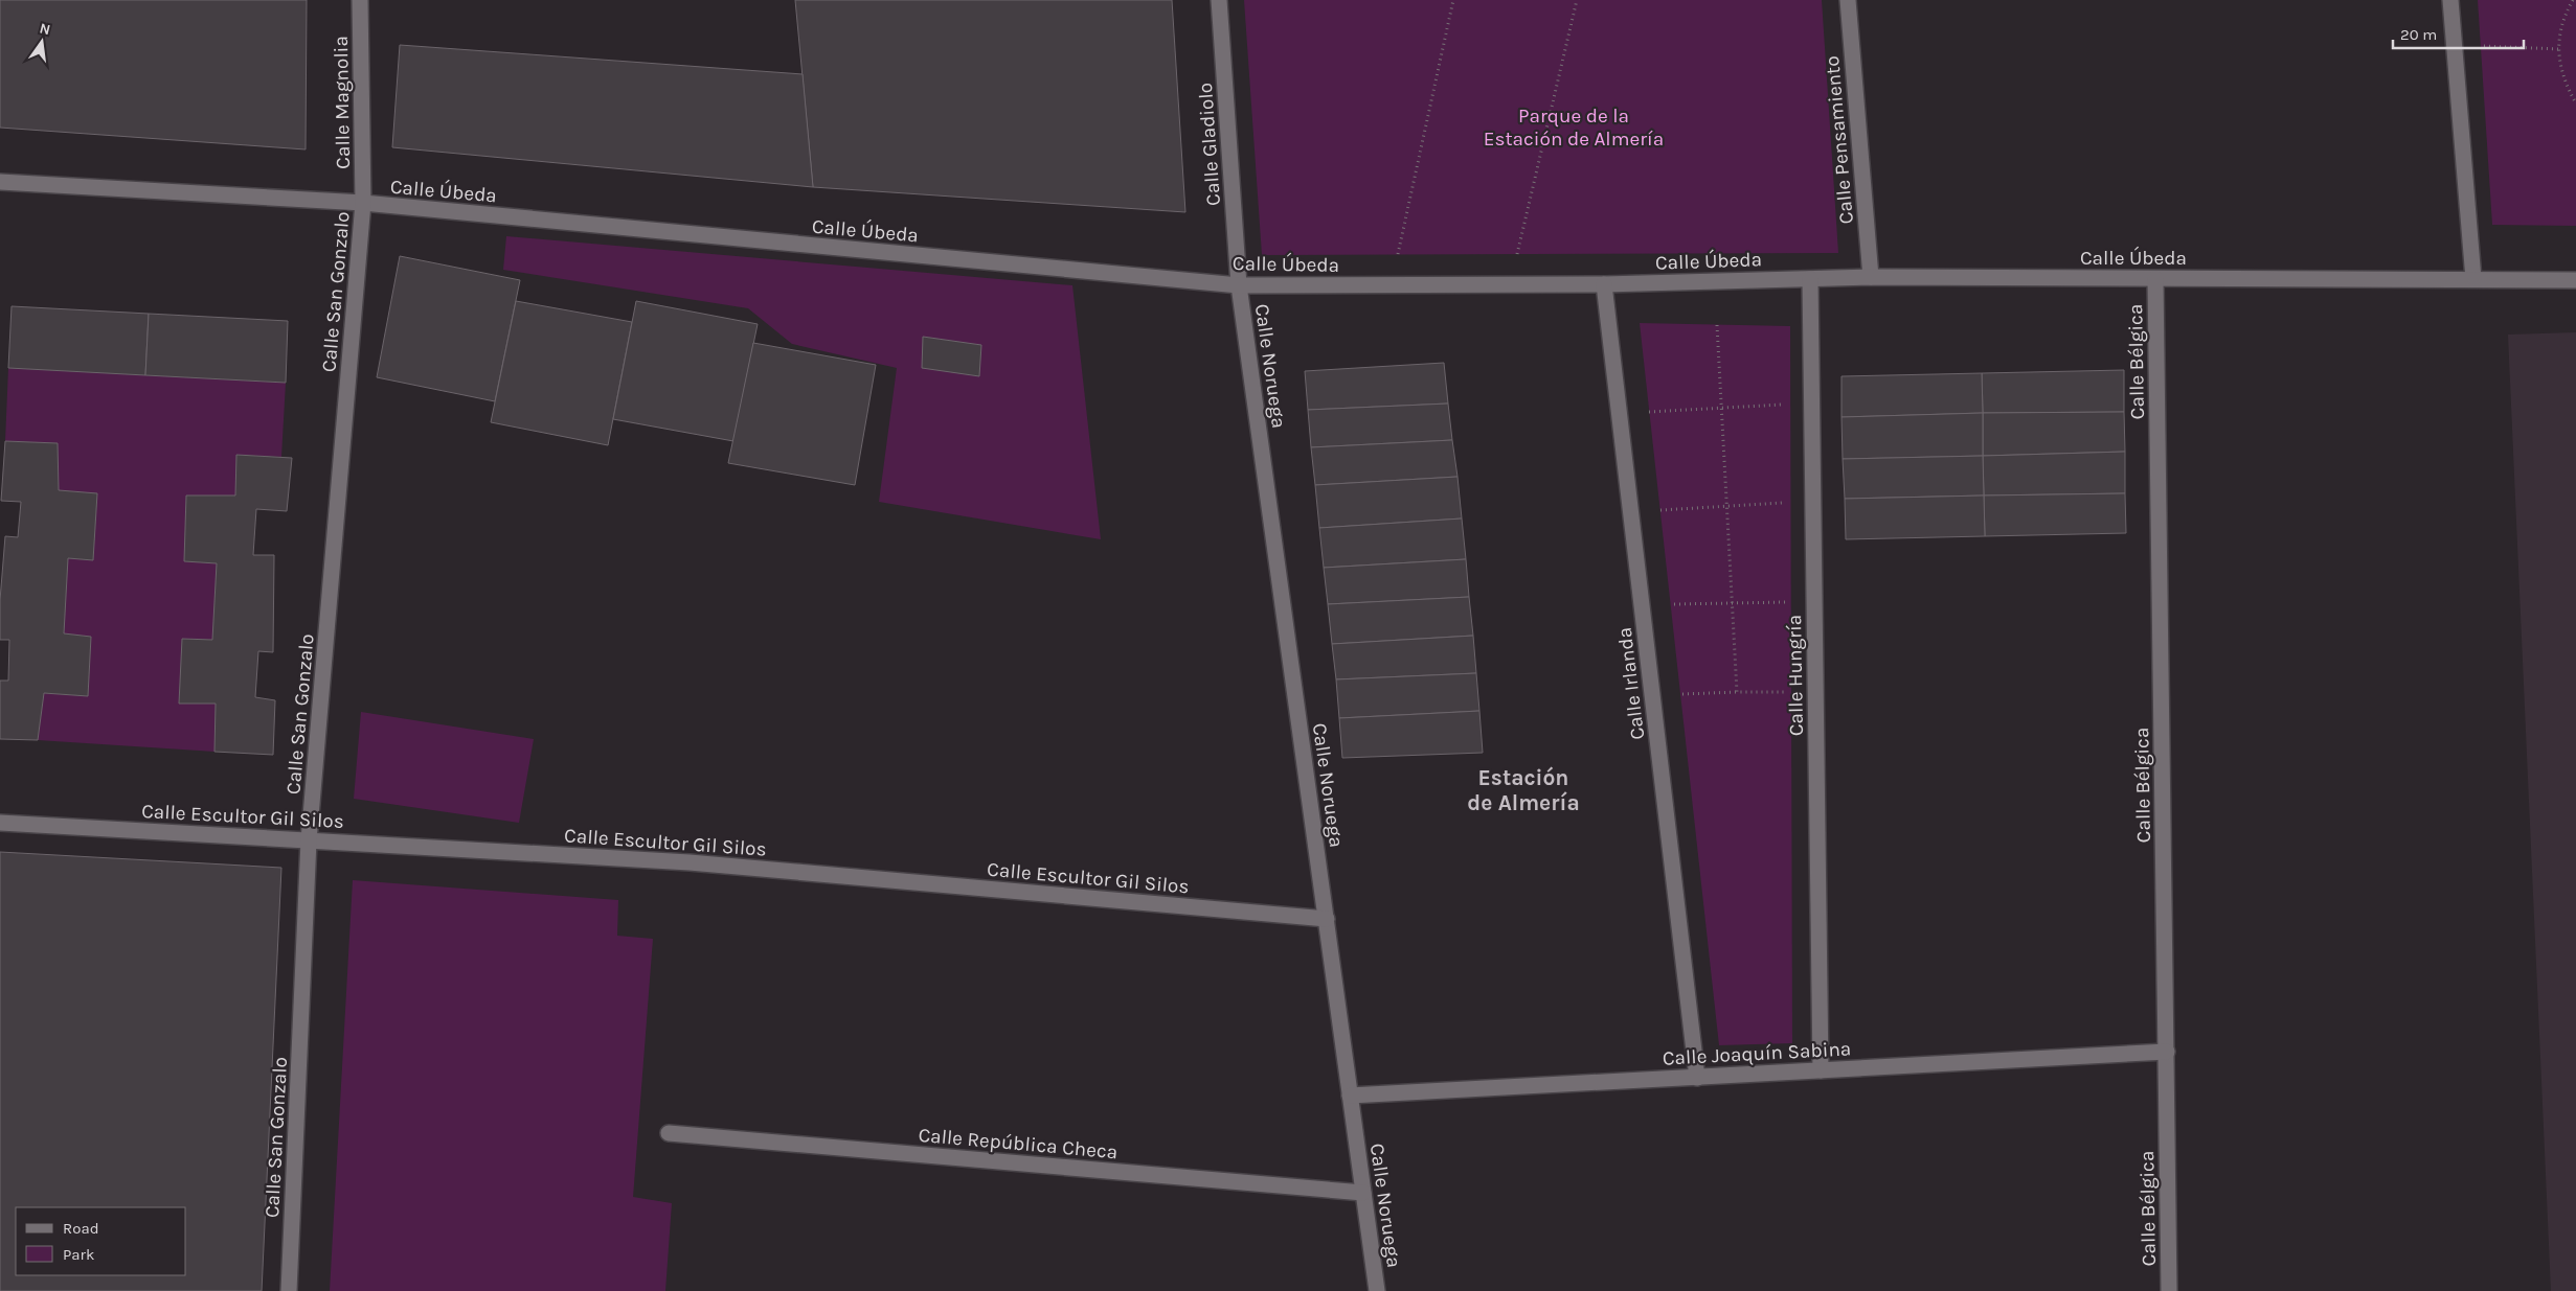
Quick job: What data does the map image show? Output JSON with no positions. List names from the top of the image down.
{
  "streets": {
    "street": [
      "Calle Magnolia",
      "Calle Pensamiento",
      "Calle Gladiolo",
      "Calle Úbeda",
      "Calle San Gonzalo",
      "Calle Bélgica",
      "Calle Noruega",
      "Calle Hungría",
      "Calle Irlanda",
      "Calle Escultor Gil Silos",
      "Calle Joaquín Sabina",
      "Calle República Checa"
    ]
  },
  "crossings": [
    ["Calle Magnolia", "Calle Úbeda"],
    ["Calle Magnolia", "Calle San Gonzalo"],
    ["Calle Pensamiento", "Calle Úbeda"],
    ["Calle Gladiolo", "Calle Úbeda"],
    ["Calle Gladiolo", "Calle Noruega"],
    ["Calle Úbeda", "Calle San Gonzalo"],
    ["Calle Úbeda", "Calle Bélgica"],
    ["Calle Úbeda", "Calle Noruega"],
    ["Calle Úbeda", "Calle Hungría"],
    ["Calle Úbeda", "Calle Irlanda"],
    ["Calle San Gonzalo", "Calle Escultor Gil Silos"],
    ["Calle Bélgica", "Calle Joaquín Sabina"],
    ["Calle Noruega", "Calle Escultor Gil Silos"],
    ["Calle Noruega", "Calle Joaquín Sabina"],
    ["Calle Noruega", "Calle República Checa"],
    ["Calle Hungría", "Calle Joaquín Sabina"],
    ["Calle Irlanda", "Calle Joaquín Sabina"]
  ],
  "districts": ["Estación de Almería"],
  "parks": ["Parque de la Estación de Almería"],
  "legend": ["Road", "Park"],
  "scale_bar": "20 m",
  "north": "top"
}
